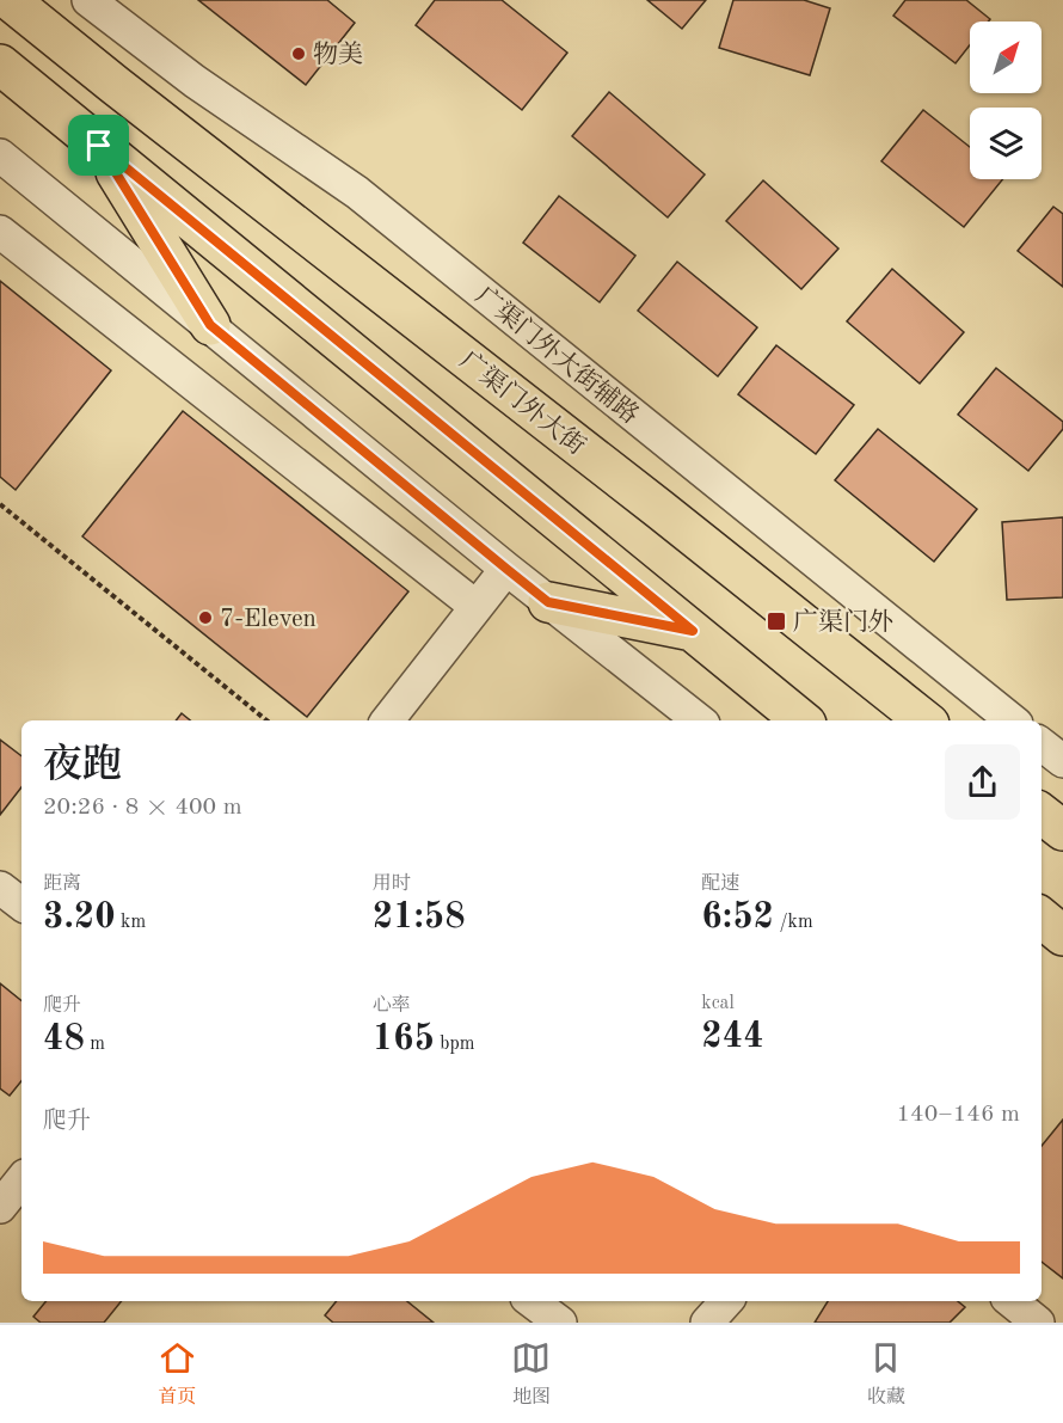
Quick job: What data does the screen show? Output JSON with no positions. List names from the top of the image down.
{
  "streets": {
    "main road": ["广渠门外大街"],
    "street": ["广渠门外大街辅路"]
  },
  "places": {
    "other": ["物美", "7-Eleven"],
    "transit": ["广渠门外"]
  },
  "north": "top right",
  "page": {
    "heading": ["夜跑", "20:26 · 8 × 400 m"],
    "stats": [
      ["距离", "3.20 km"],
      ["用时", "21:58"],
      ["配速", "6:52 /km"],
      ["爬升", "48 m"],
      ["心率", "165 bpm"],
      ["kcal", "244"]
    ],
    "chart": ["爬升", "140–146 m"],
    "tabs": ["首页", "地图", "收藏"]
  }
}
